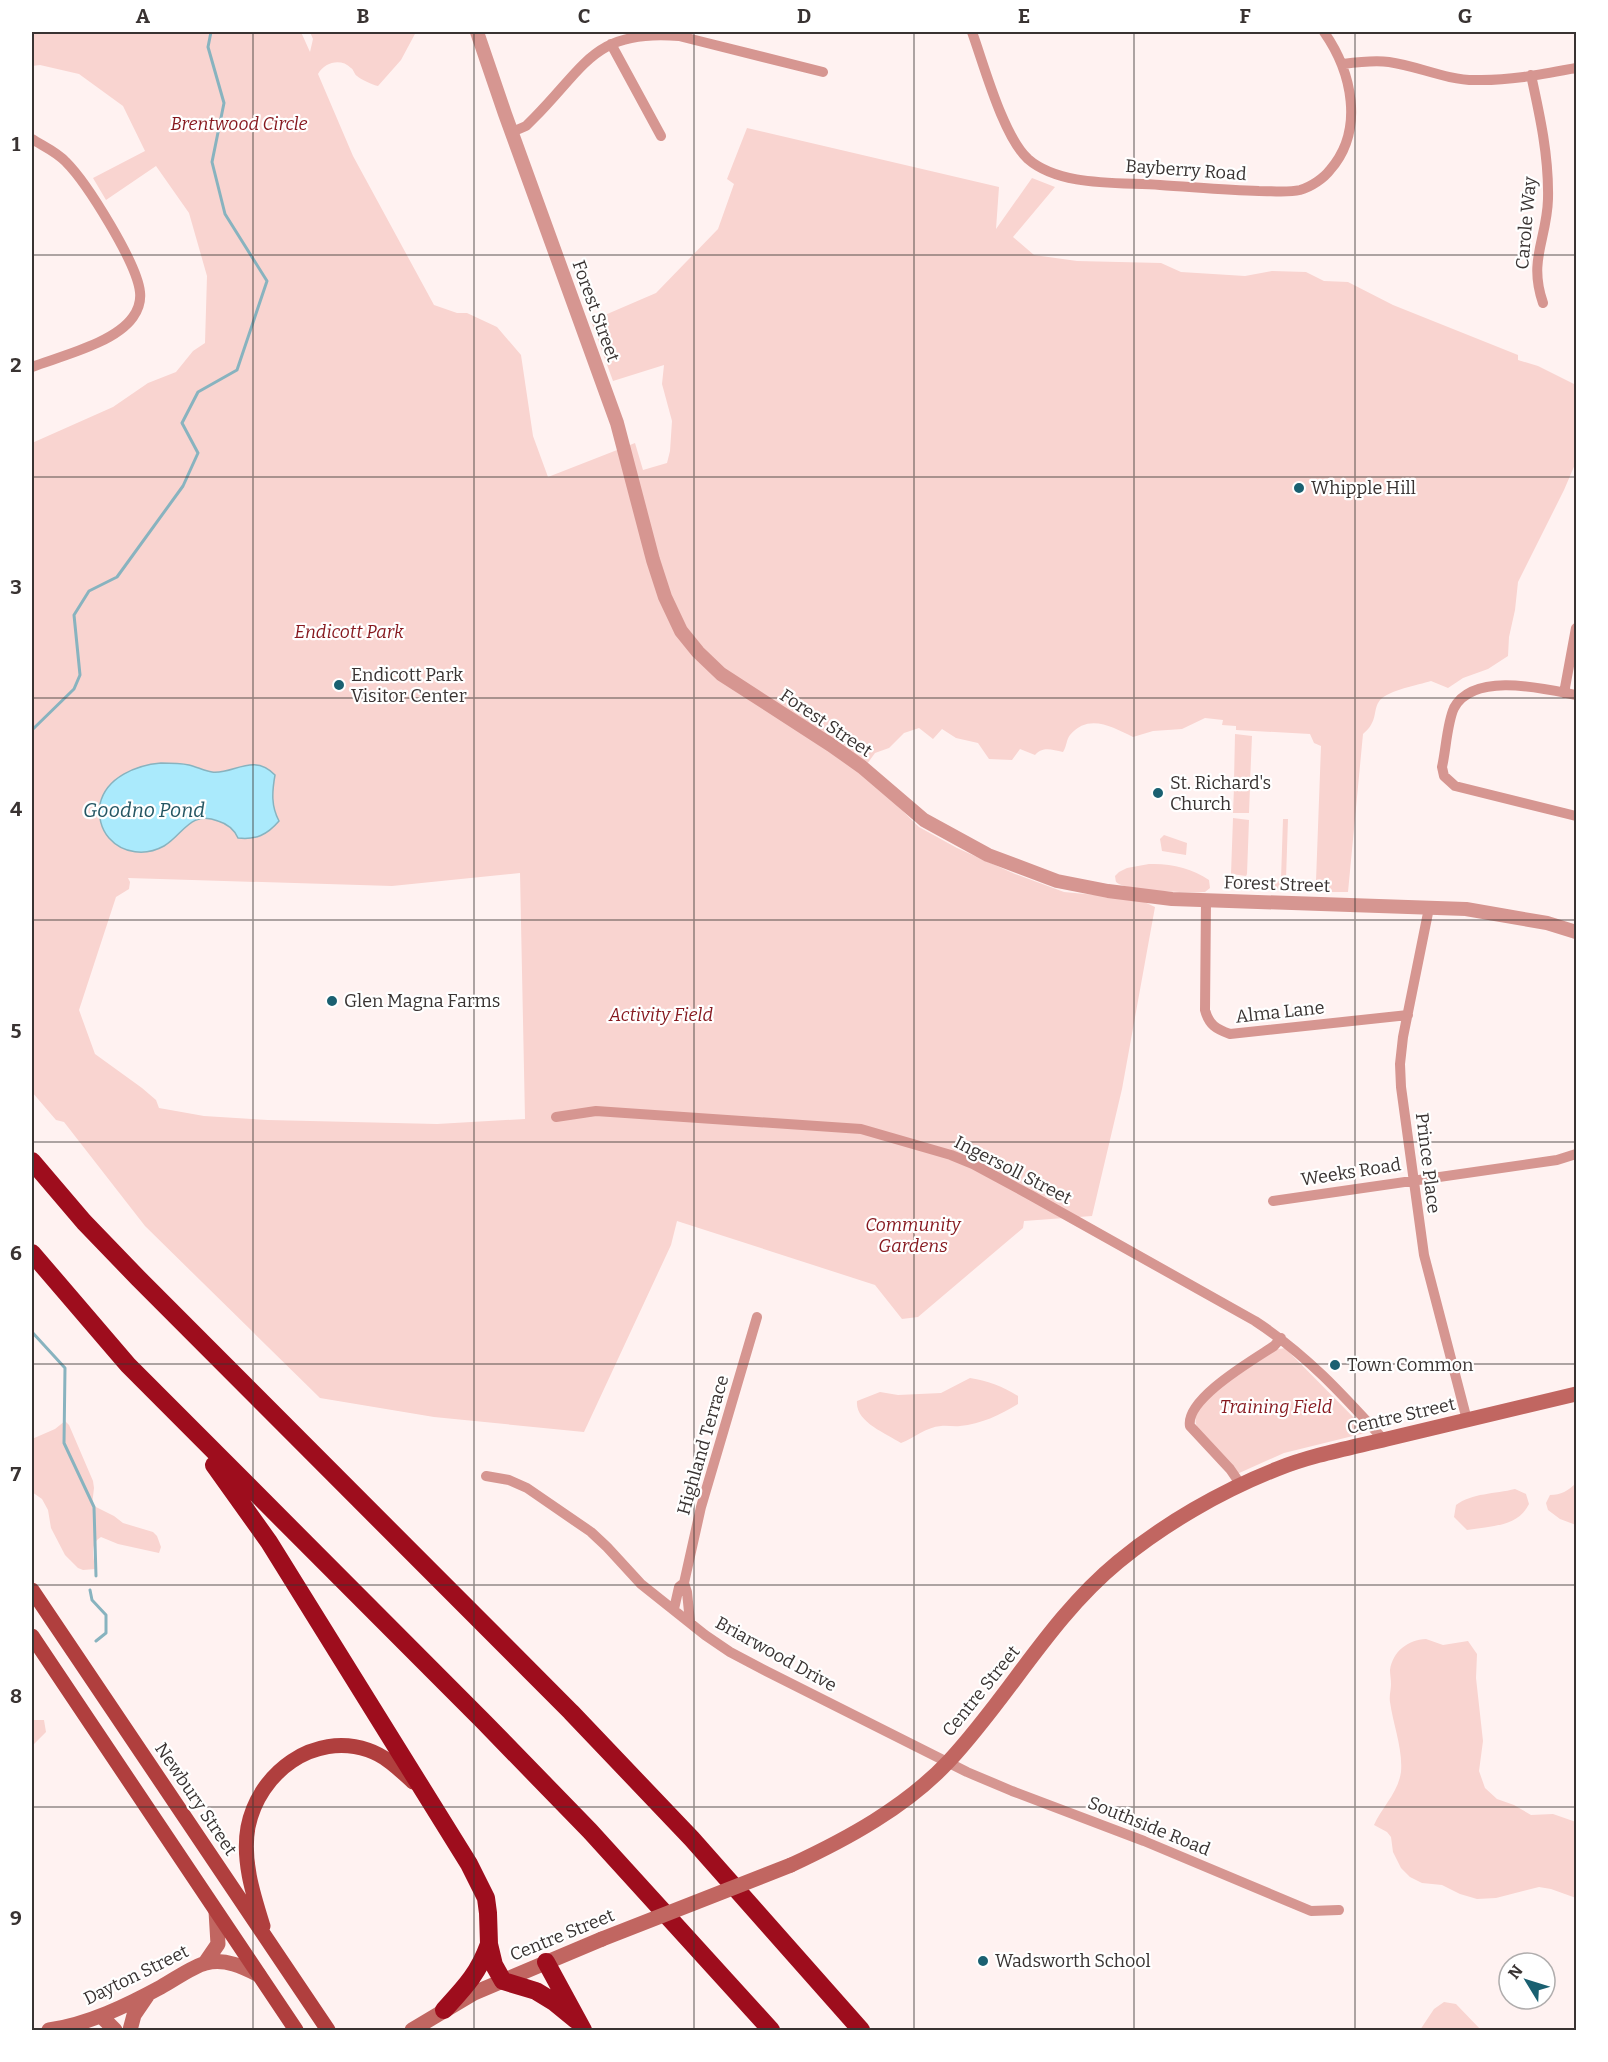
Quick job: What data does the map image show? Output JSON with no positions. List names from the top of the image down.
{
  "streets": {
    "main road": ["Centre Street", "Newbury Street", "Dayton Street"],
    "street": [
      "Bayberry Road",
      "Carole Way",
      "Forest Street",
      "Alma Lane",
      "Prince Place",
      "Ingersoll Street",
      "Weeks Road",
      "Highland Terrace",
      "Briarwood Drive",
      "Southside Road"
    ]
  },
  "crossings": [
    ["Forest Street", "Alma Lane"],
    ["Forest Street", "Prince Place"],
    ["Alma Lane", "Prince Place"],
    ["Prince Place", "Weeks Road"],
    ["Prince Place", "Centre Street"],
    ["Ingersoll Street", "Centre Street"],
    ["Centre Street", "Briarwood Drive"],
    ["Centre Street", "Southside Road"],
    ["Highland Terrace", "Briarwood Drive"],
    ["Briarwood Drive", "Southside Road"]
  ],
  "water": ["Goodno Pond"],
  "parks": [
    "Brentwood Circle",
    "Endicott Park",
    "Activity Field",
    "Community Gardens",
    "Training Field"
  ],
  "places": [
    "Whipple Hill",
    "Endicott Park Visitor Center",
    "St. Richard's Church",
    "Glen Magna Farms",
    "Town Common",
    "Wadsworth School"
  ],
  "north": "top left",
  "grid": {
    "columns": [
      "A",
      "B",
      "C",
      "D",
      "E",
      "F",
      "G"
    ],
    "rows": [
      "1",
      "2",
      "3",
      "4",
      "5",
      "6",
      "7",
      "8",
      "9"
    ]
  }
}
